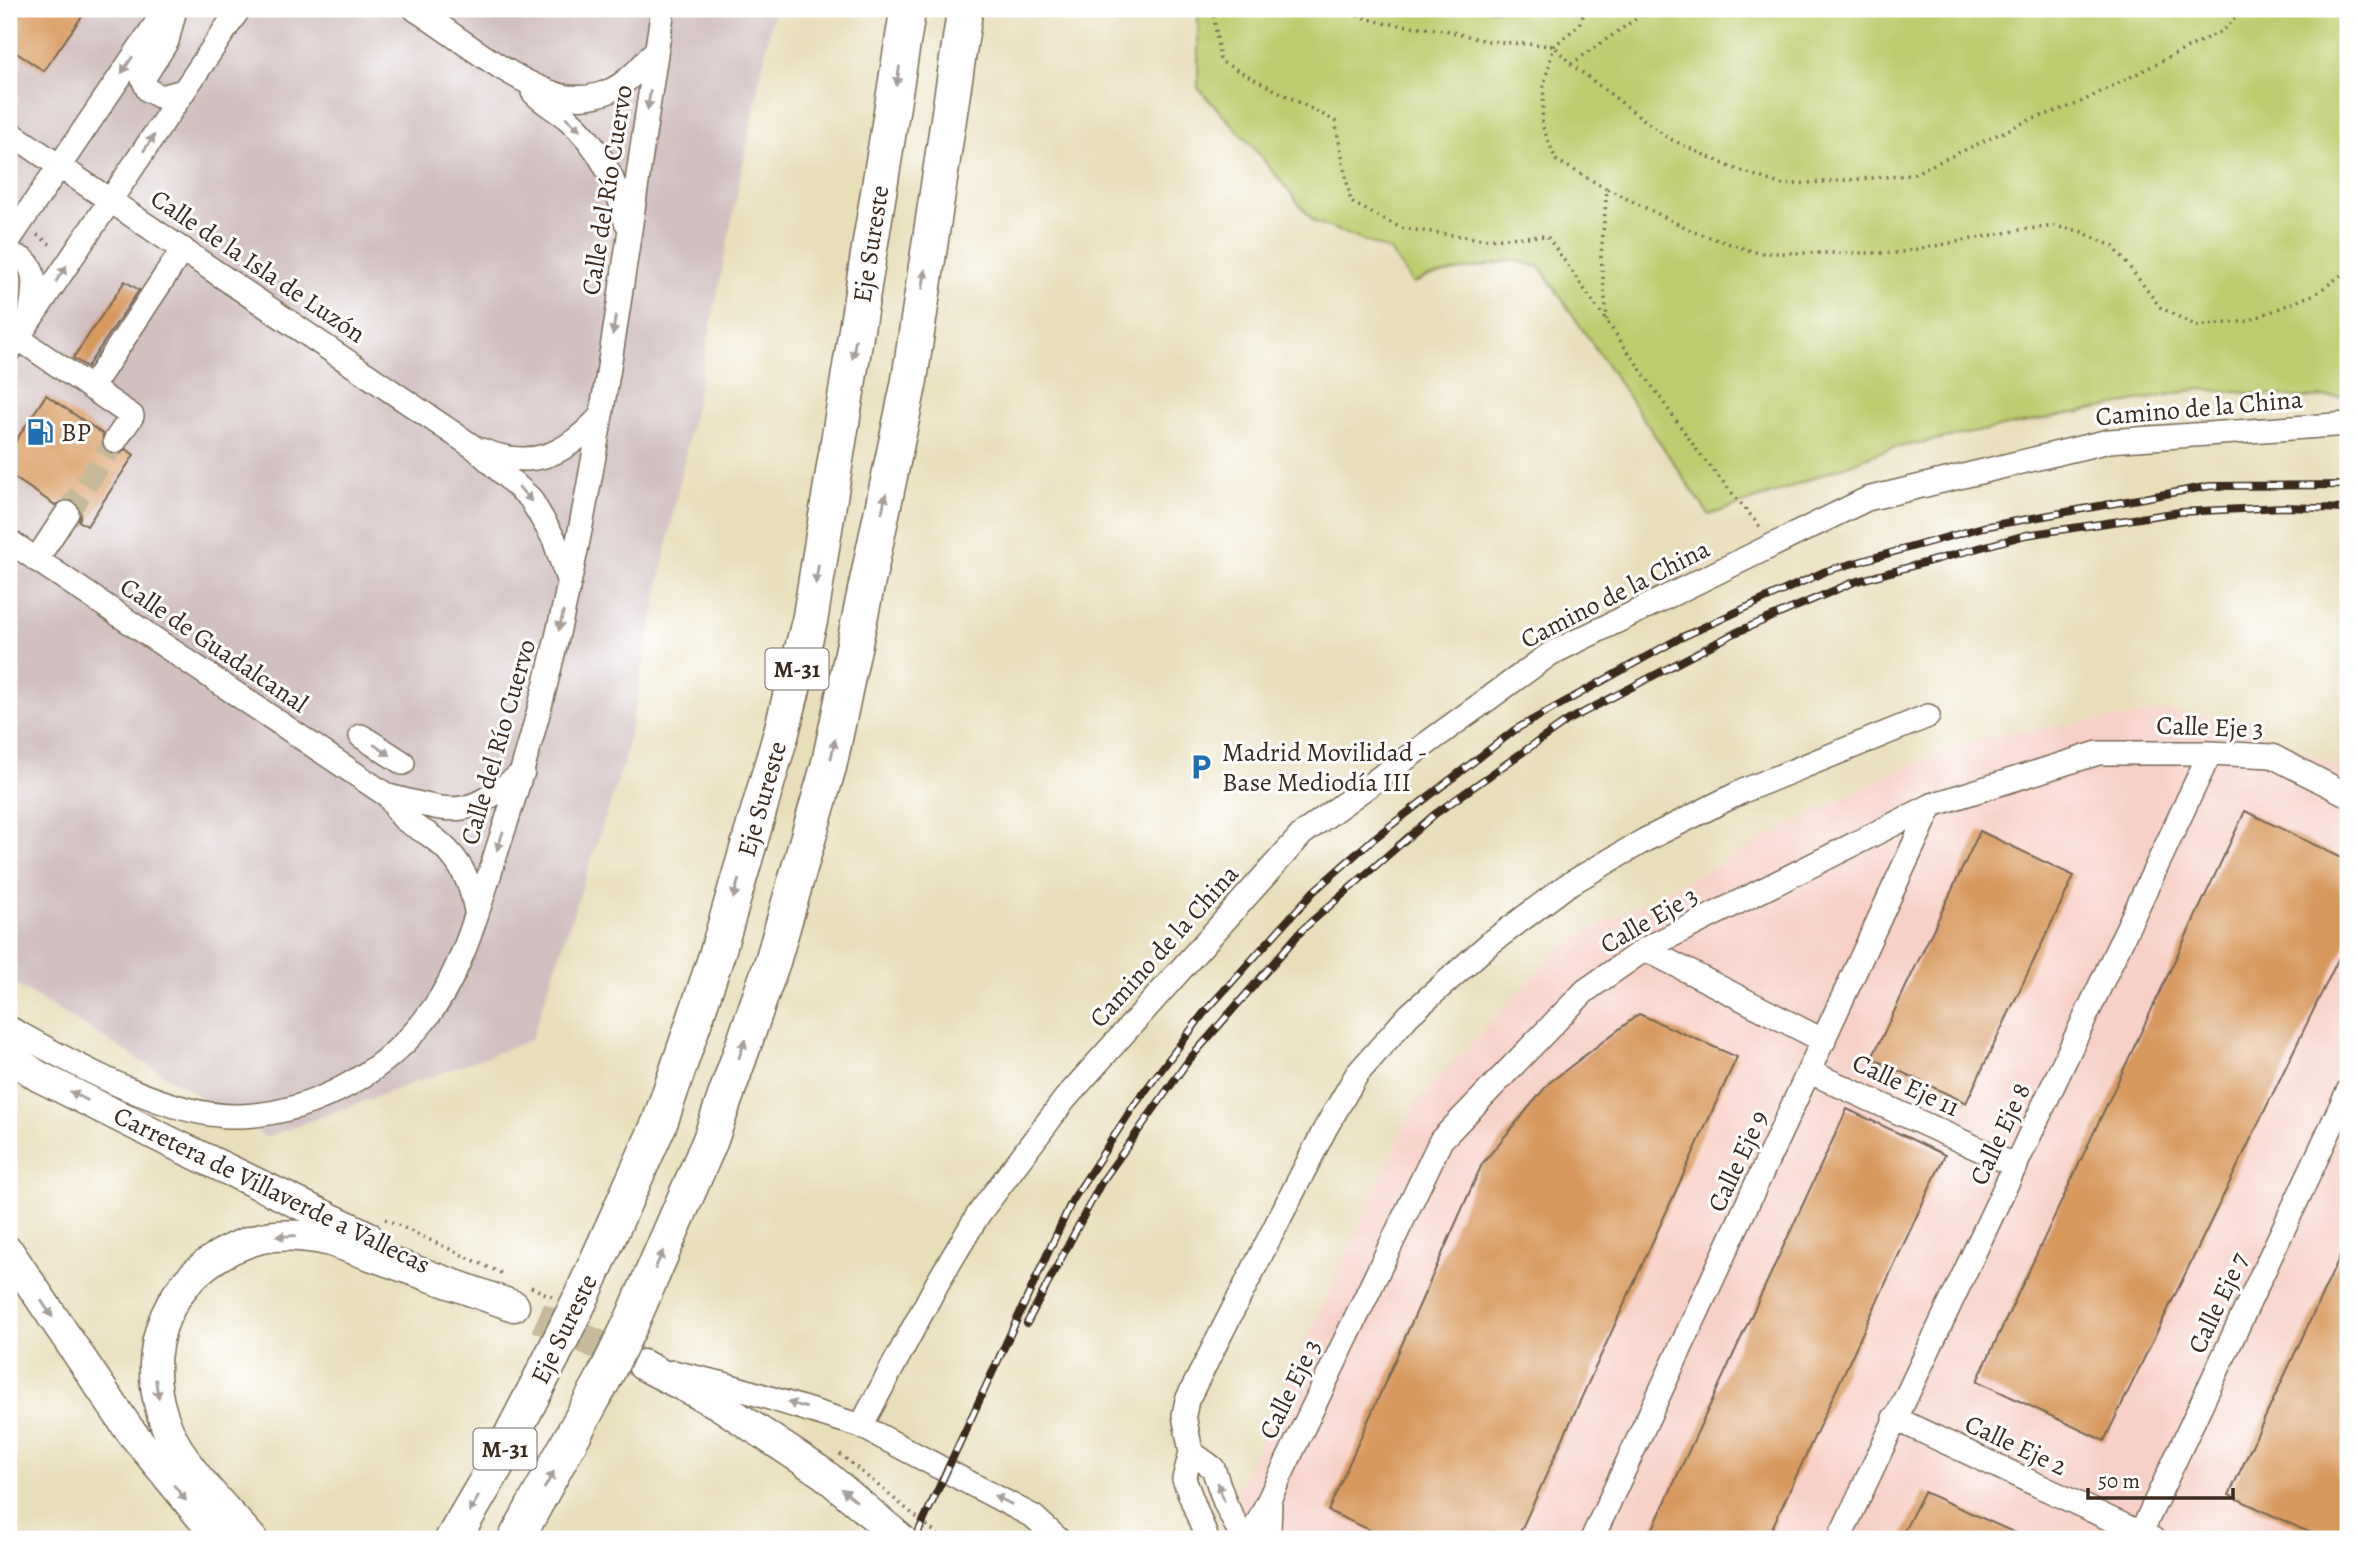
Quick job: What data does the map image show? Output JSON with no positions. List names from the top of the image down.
{
  "streets": {
    "highway": ["Eje Sureste", "M-31"],
    "main road": ["Carretera de Villaverde a Vallecas"],
    "street": [
      "Calle del Río Cuervo",
      "Calle de la Isla de Luzón",
      "Camino de la China",
      "Calle de Guadalcanal",
      "Calle Eje 3",
      "Calle Eje 11",
      "Calle Eje 8",
      "Calle Eje 9",
      "Calle Eje 7",
      "Calle Eje 2"
    ]
  },
  "crossings": [
    ["Calle del Río Cuervo", "Calle de la Isla de Luzón"],
    ["Calle del Río Cuervo", "Calle de Guadalcanal"],
    ["Calle Eje 3", "Calle Eje 11"],
    ["Calle Eje 3", "Calle Eje 8"],
    ["Calle Eje 3", "Calle Eje 9"],
    ["Calle Eje 11", "Calle Eje 8"],
    ["Calle Eje 11", "Calle Eje 9"],
    ["Calle Eje 8", "Calle Eje 2"],
    ["Calle Eje 7", "Calle Eje 2"]
  ],
  "one_way": ["Calle del Río Cuervo"],
  "places": {
    "fuel station": ["BP"],
    "parking": ["Madrid Movilidad - Base Mediodía III"]
  },
  "scale_bar": "50 m"
}
